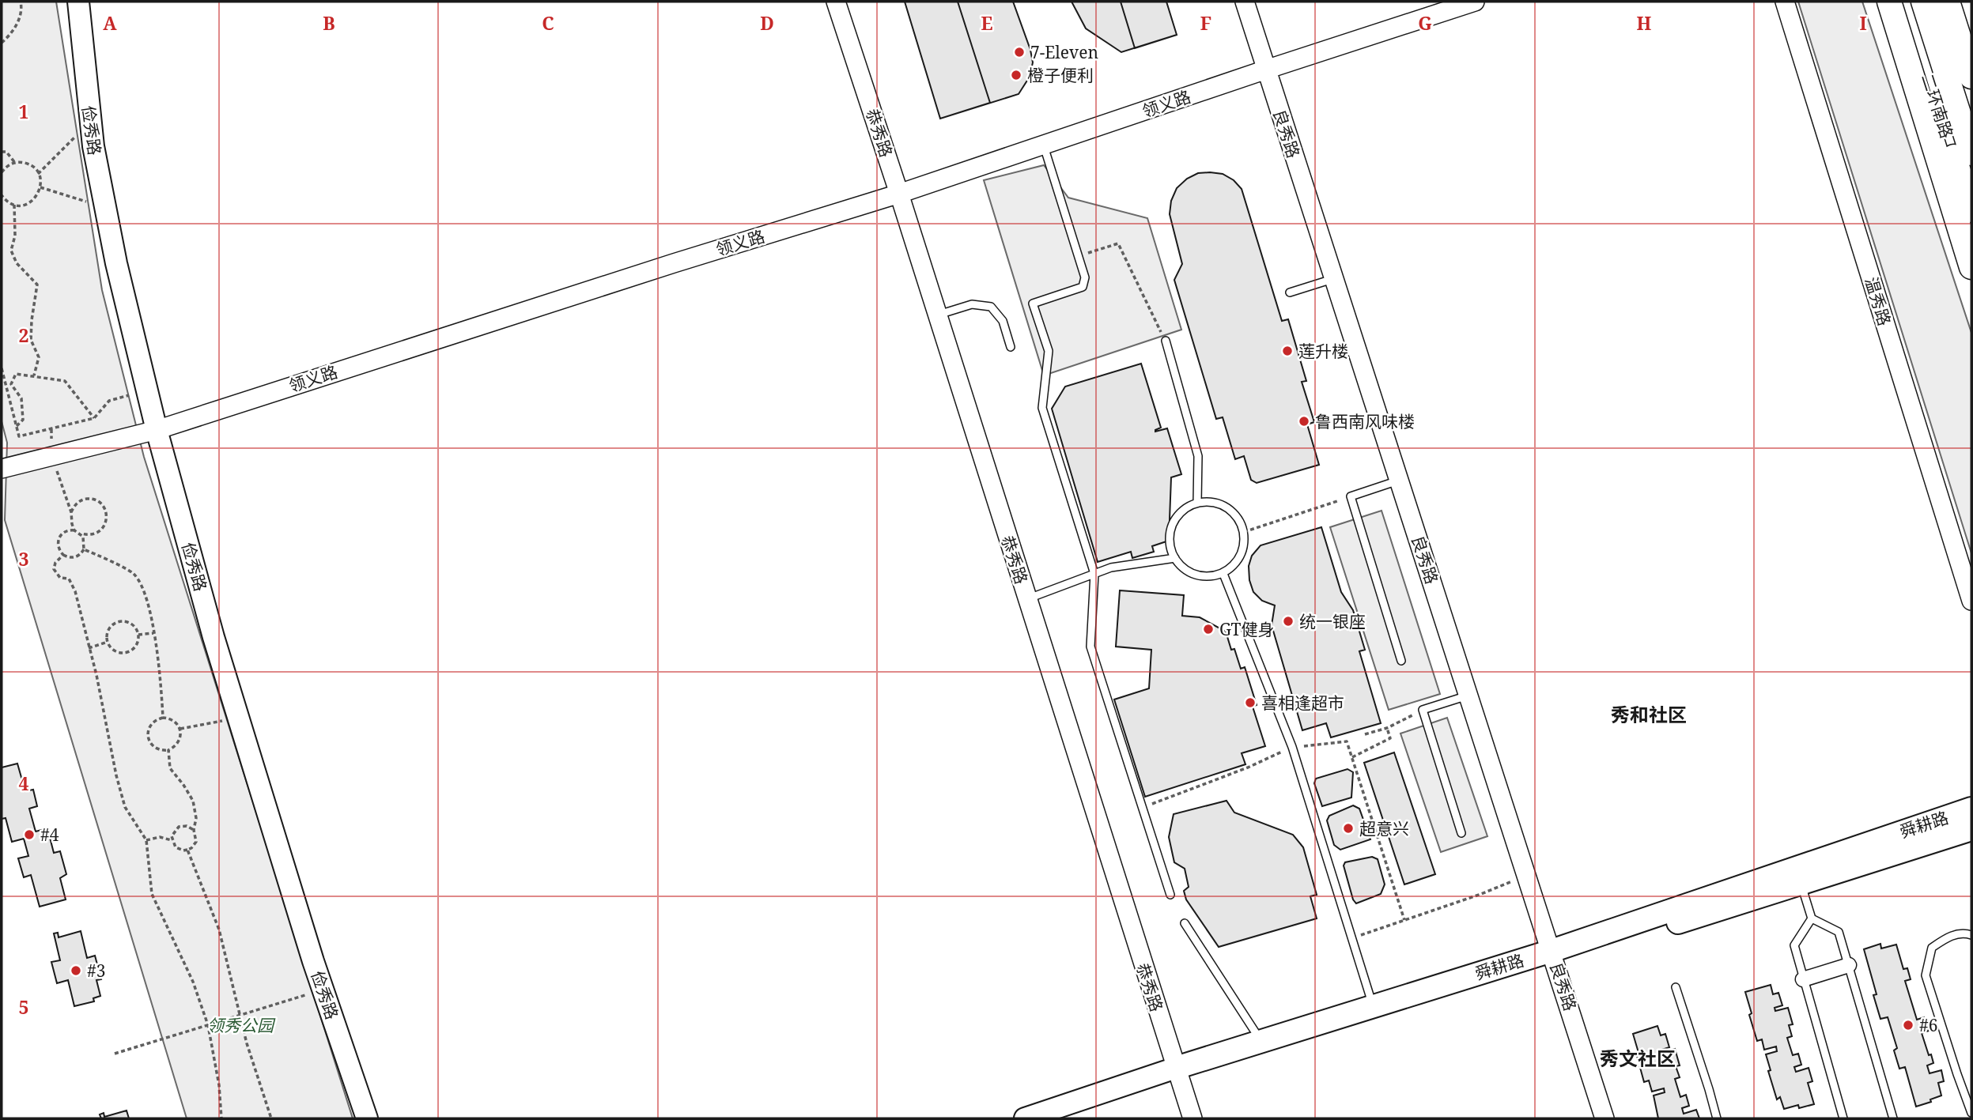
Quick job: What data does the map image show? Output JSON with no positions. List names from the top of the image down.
{
  "streets": {
    "highway": ["二环南路"],
    "main road": ["俭秀路", "舜耕路"],
    "street": [
      "领义路",
      "恭秀路",
      "良秀路",
      "温秀路"
    ]
  },
  "crossings": [
    ["领义路", "俭秀路"],
    ["领义路", "恭秀路"],
    ["领义路", "良秀路"],
    ["恭秀路", "舜耕路"],
    ["良秀路", "舜耕路"]
  ],
  "districts": ["秀和社区", "秀文社区"],
  "parks": ["领秀公园"],
  "places": [
    "7-Eleven",
    "橙子便利",
    "莲升楼",
    "鲁西南风味楼",
    "统一银座",
    "GT健身",
    "喜相逢超市",
    "超意兴",
    "#4",
    "#3",
    "#6"
  ],
  "grid": {
    "columns": [
      "A",
      "B",
      "C",
      "D",
      "E",
      "F",
      "G",
      "H",
      "I"
    ],
    "rows": [
      "1",
      "2",
      "3",
      "4",
      "5"
    ]
  }
}
